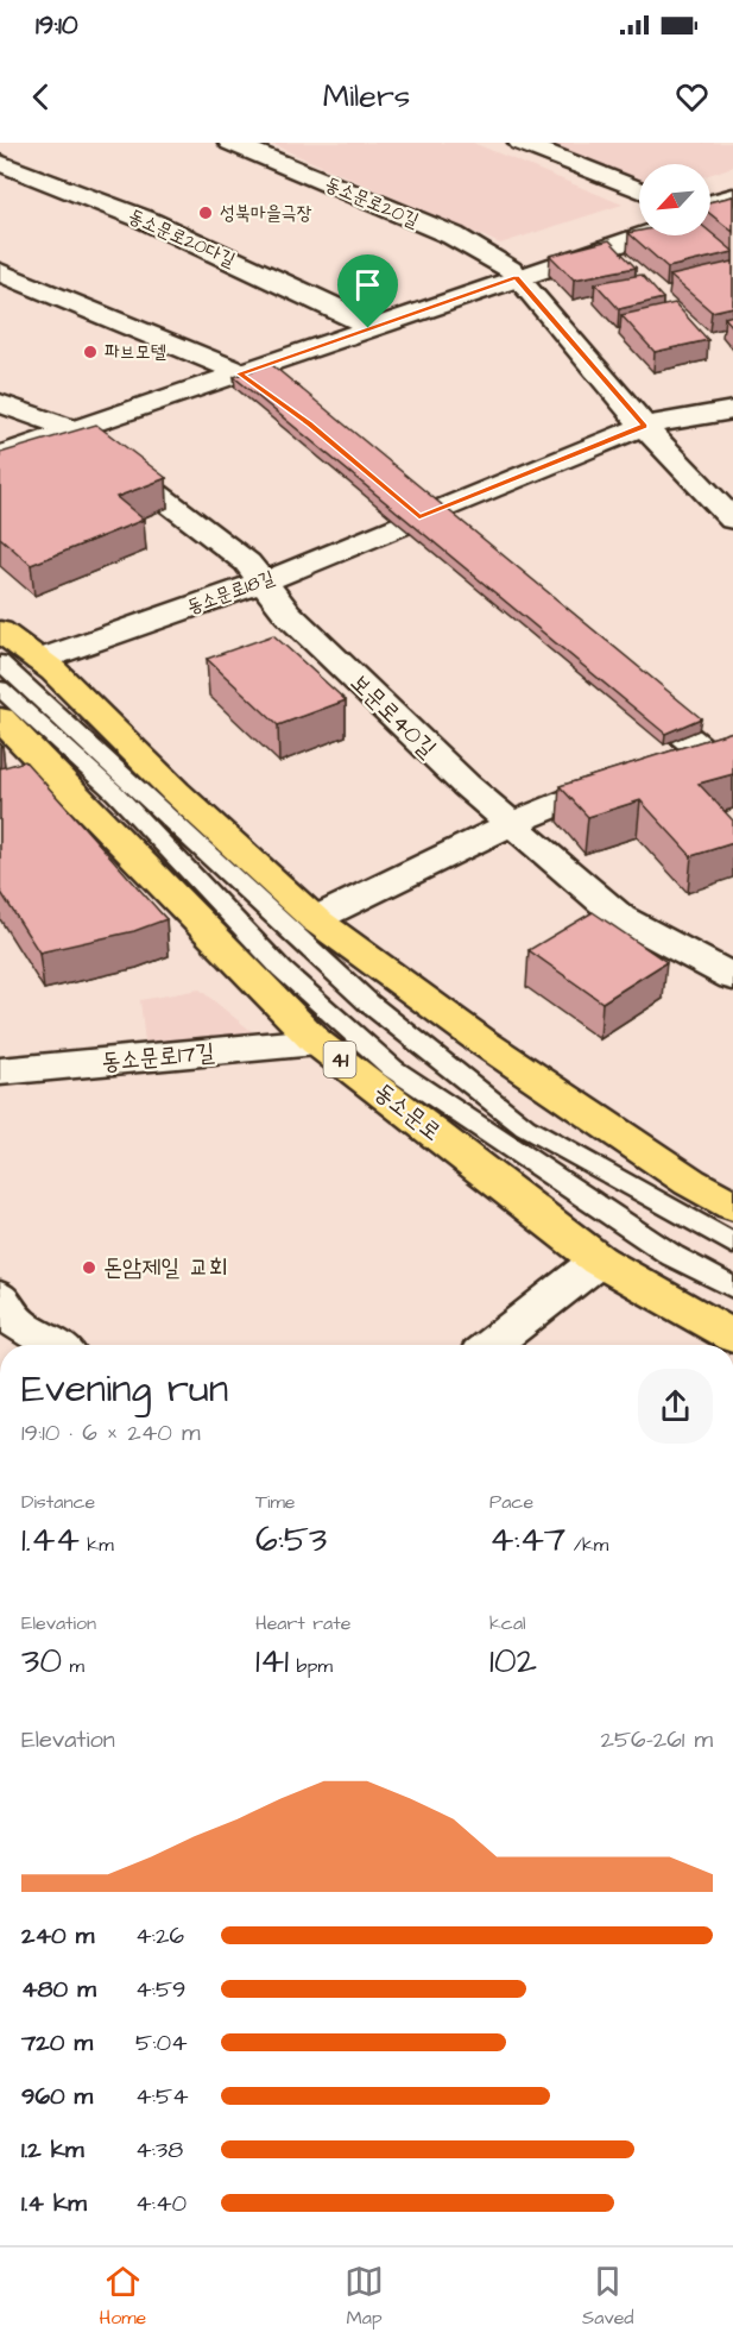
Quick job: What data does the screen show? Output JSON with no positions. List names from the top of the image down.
{
  "streets": {
    "main road": ["41", "동소문로"],
    "street": [
      "동소문로20길",
      "동소문로20다길",
      "동소문로18길",
      "보문로40길",
      "동소문로17길"
    ]
  },
  "crossings": [
    ["동소문로20길", "동소문로18길"],
    ["동소문로18길", "보문로40길"],
    ["동소문로17길", "동소문로"]
  ],
  "places": ["성북마을극장", "파브모텔", "돈암제일 교회"],
  "north": "bottom left",
  "page": {
    "status": "19:10",
    "header": "Milers",
    "heading": ["Evening run", "19:10 · 6 × 240 m"],
    "stats": [
      ["Distance", "1.44 km"],
      ["Time", "6:53"],
      ["Pace", "4:47 /km"],
      ["Elevation", "30 m"],
      ["Heart rate", "141 bpm"],
      ["kcal", "102"]
    ],
    "chart": ["Elevation", "256–261 m"],
    "list": [
      {
        "name": "240 m",
        "note": "4:26"
      },
      {
        "name": "480 m",
        "note": "4:59"
      },
      {
        "name": "720 m",
        "note": "5:04"
      },
      {
        "name": "960 m",
        "note": "4:54"
      },
      {
        "name": "1.2 km",
        "note": "4:38"
      },
      {
        "name": "1.4 km",
        "note": "4:40"
      }
    ],
    "tabs": ["Home", "Map", "Saved"]
  }
}
